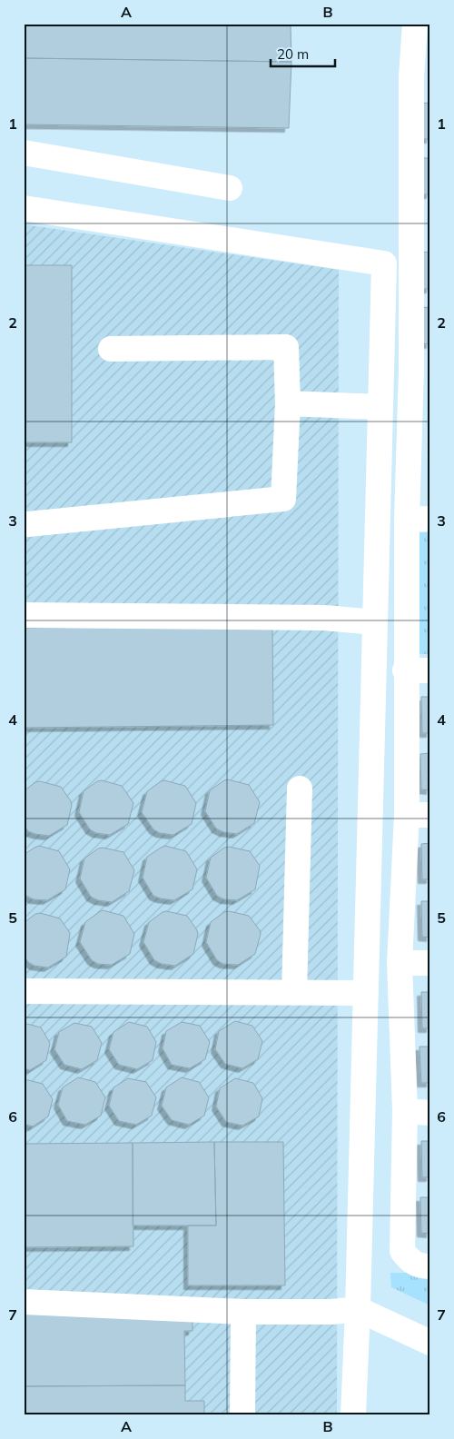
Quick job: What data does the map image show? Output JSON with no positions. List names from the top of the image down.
{
  "scale_bar": "20 m",
  "grid": {
    "columns": ["A", "B"],
    "rows": [
      "1",
      "2",
      "3",
      "4",
      "5",
      "6",
      "7"
    ]
  }
}
